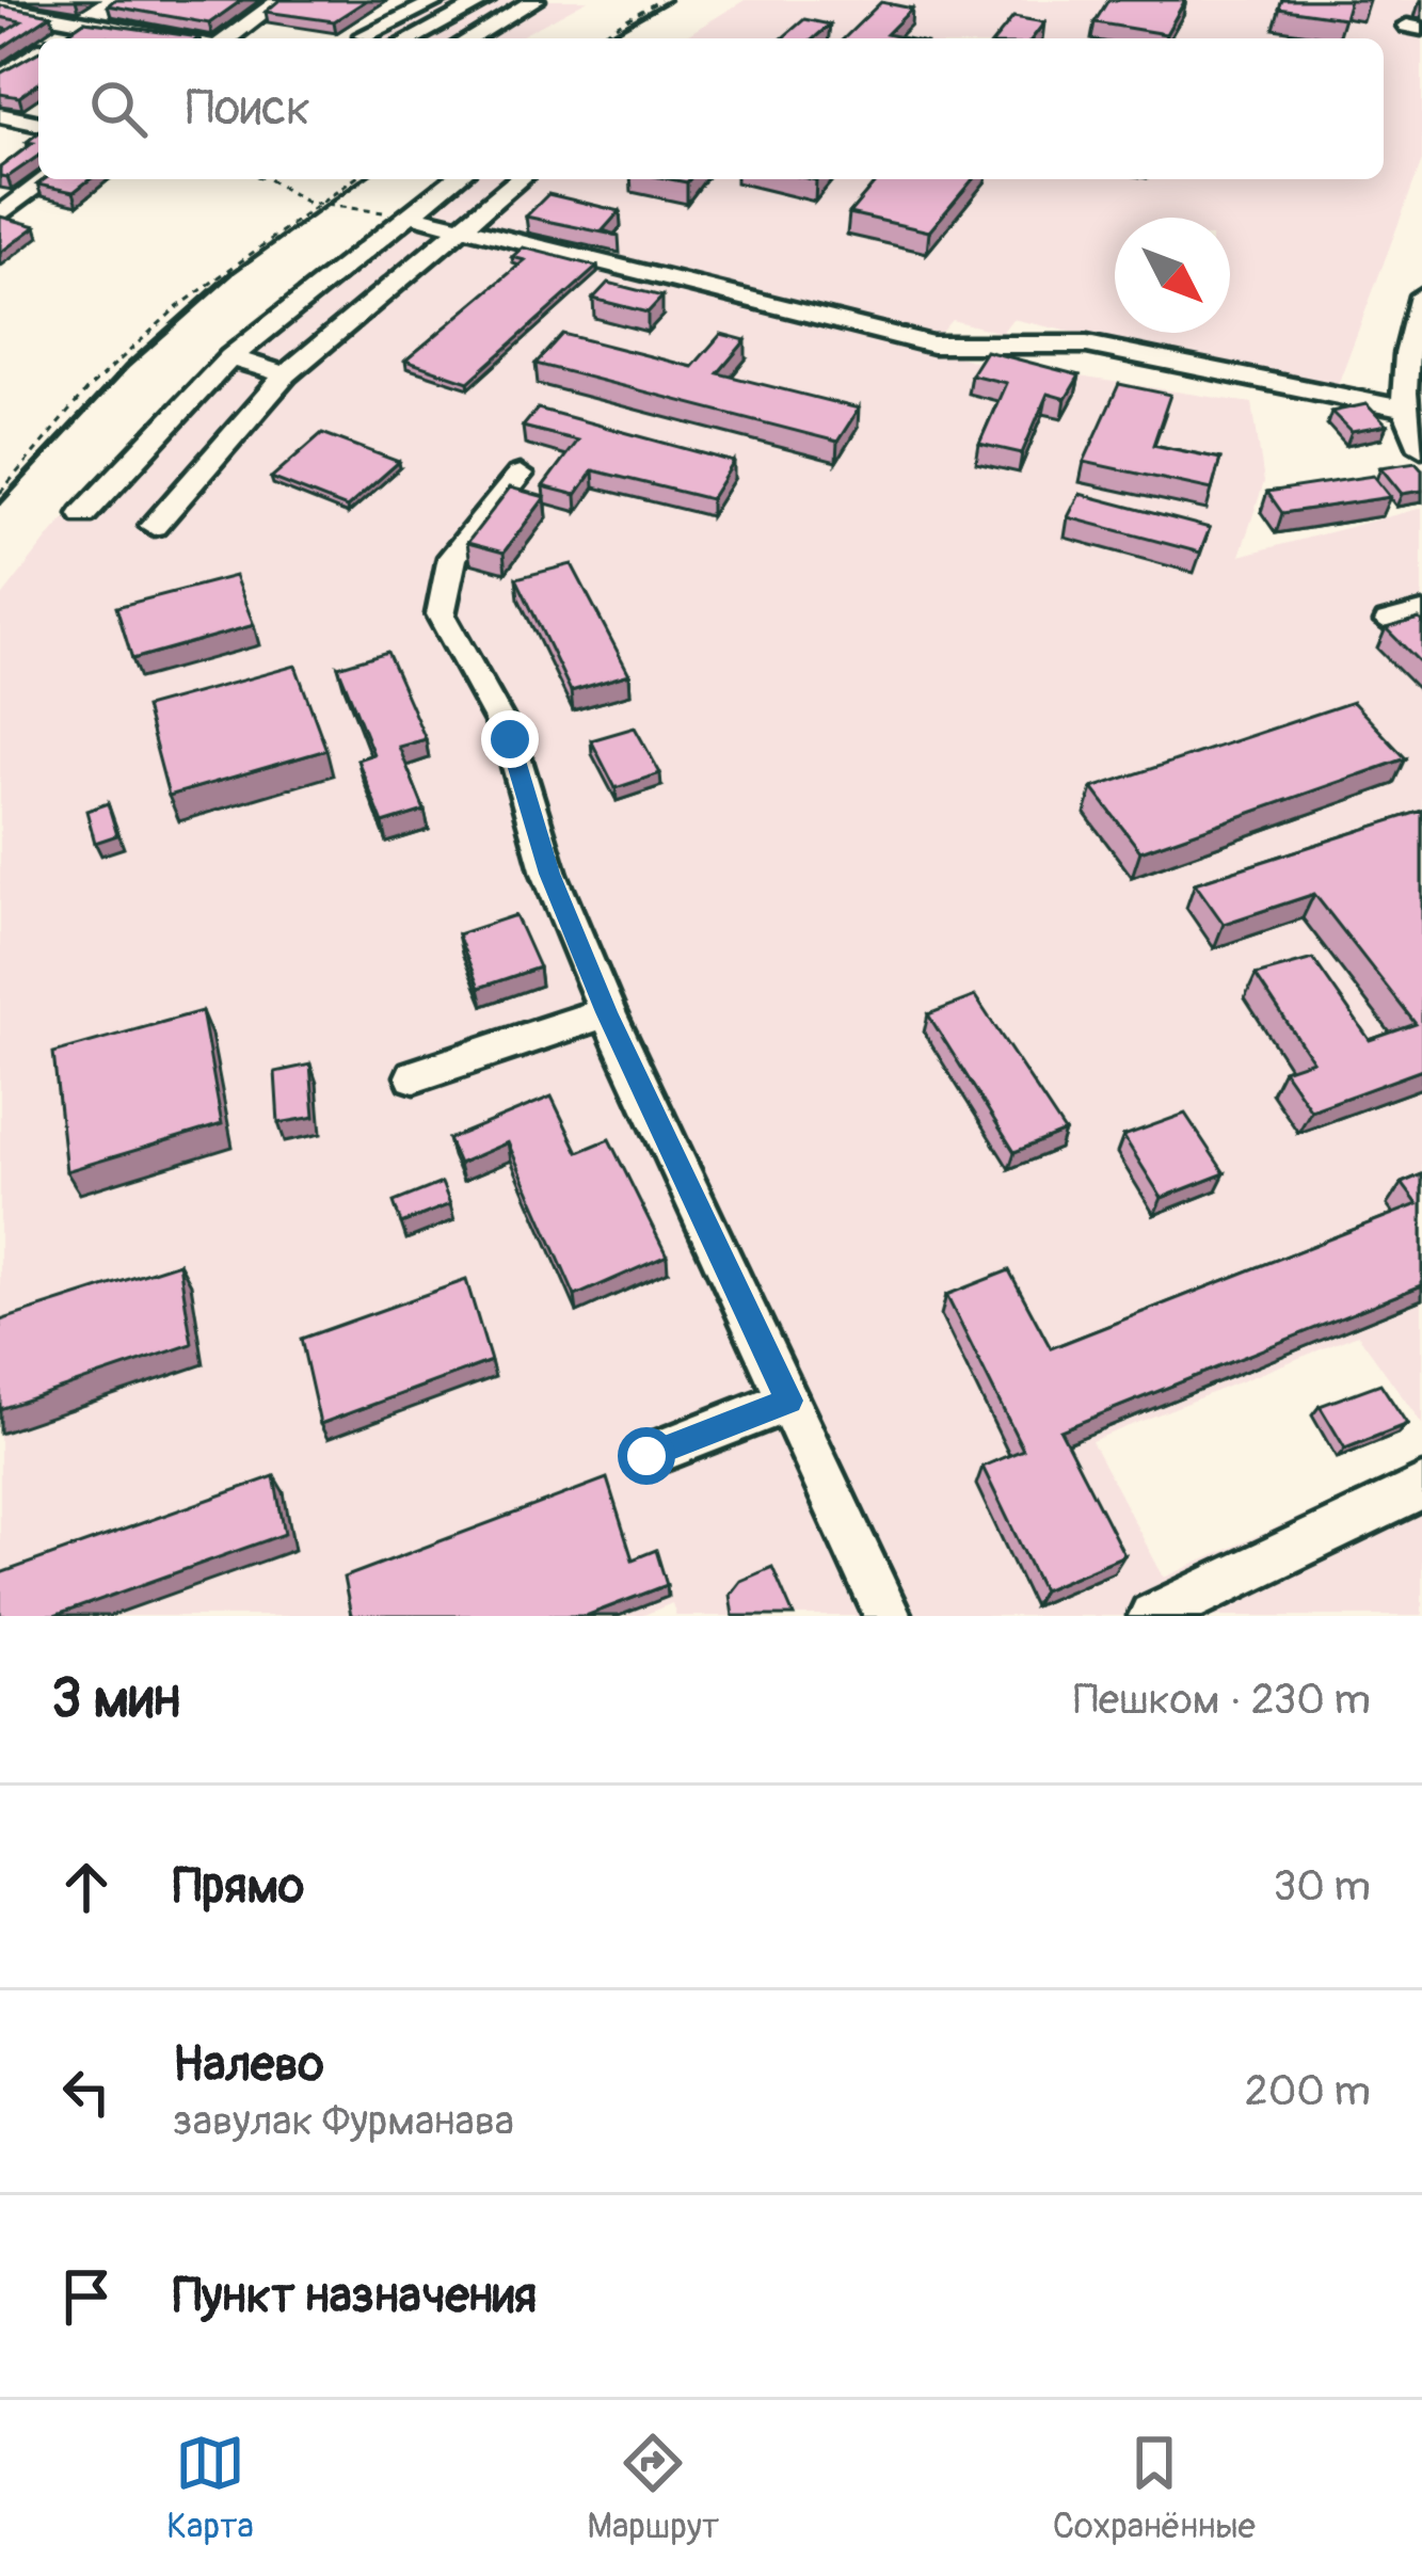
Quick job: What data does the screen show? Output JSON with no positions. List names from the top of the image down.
{
  "north": "bottom right",
  "page": {
    "search": "Поиск",
    "heading": ["3 мин", "Пешком · 230 m"],
    "list": [
      ["Прямо", "30 m"],
      ["Налево", "завулак Фурманава", "200 m"],
      "Пункт назначения"
    ],
    "nav": ["Карта", "Маршрут", "Сохранённые"]
  }
}
